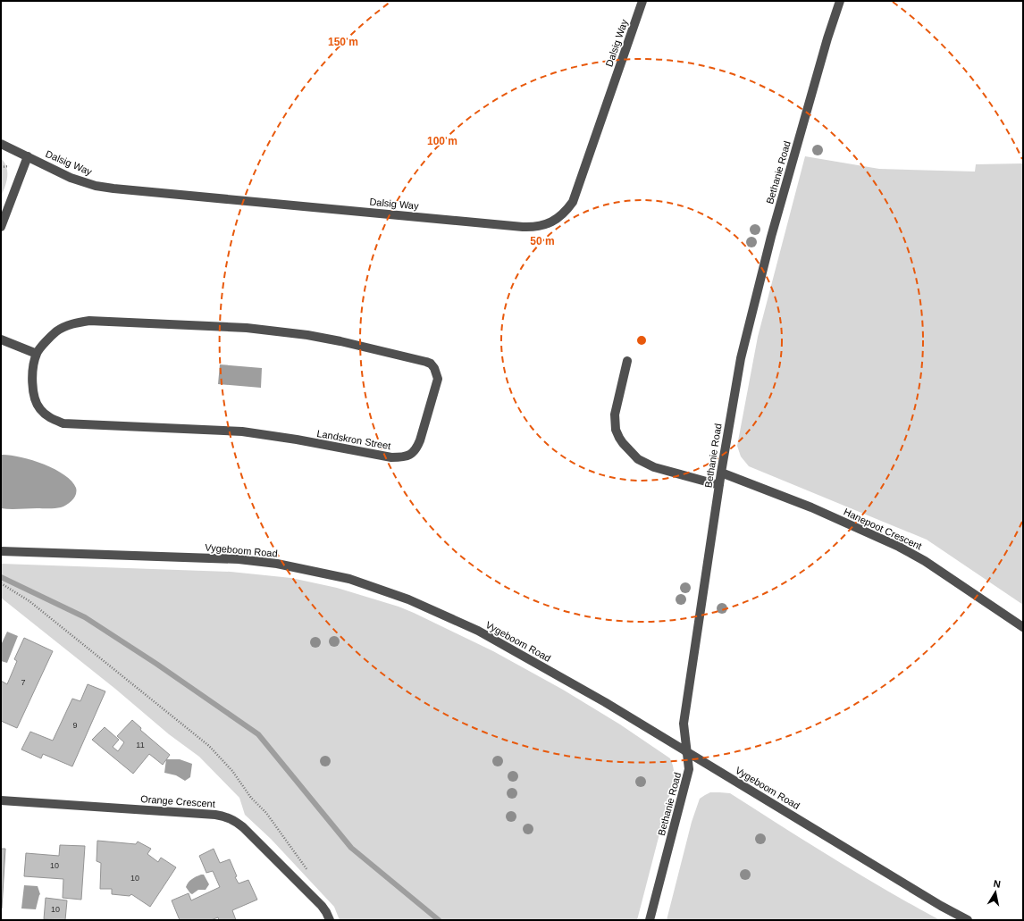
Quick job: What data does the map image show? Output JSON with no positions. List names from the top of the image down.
{
  "streets": {
    "street": [
      "Dalsig Way",
      "Bethanie Road",
      "Landskron Street",
      "Hanepoot Crescent",
      "Vygeboom Road",
      "Orange Crescent"
    ]
  },
  "crossings": [
    ["Bethanie Road", "Hanepoot Crescent"],
    ["Bethanie Road", "Vygeboom Road"]
  ],
  "house_numbers": [
    "7",
    "9",
    "11",
    "10",
    "10",
    "10"
  ],
  "north": "top",
  "rings": ["150 m", "100 m", "50 m"]
}
